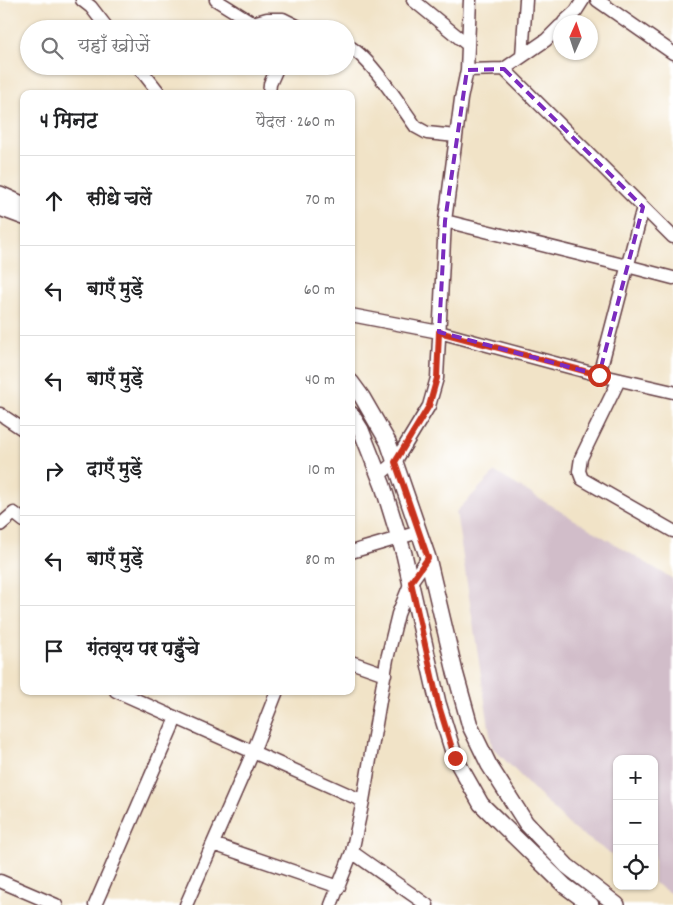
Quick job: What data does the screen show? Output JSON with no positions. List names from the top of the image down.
{
  "north": "top",
  "page": {
    "search": "यहाँ खोजें",
    "heading": ["4 मिनट", "पैदल · 260 m"],
    "list": [
      ["सीधे चलें", "70 m"],
      ["बाएँ मुड़ें", "60 m"],
      ["बाएँ मुड़ें", "40 m"],
      ["दाएँ मुड़ें", "10 m"],
      ["बाएँ मुड़ें", "80 m"],
      "गंतव्य पर पहुँचे"
    ],
    "map_buttons": ["+", "−"]
  }
}
